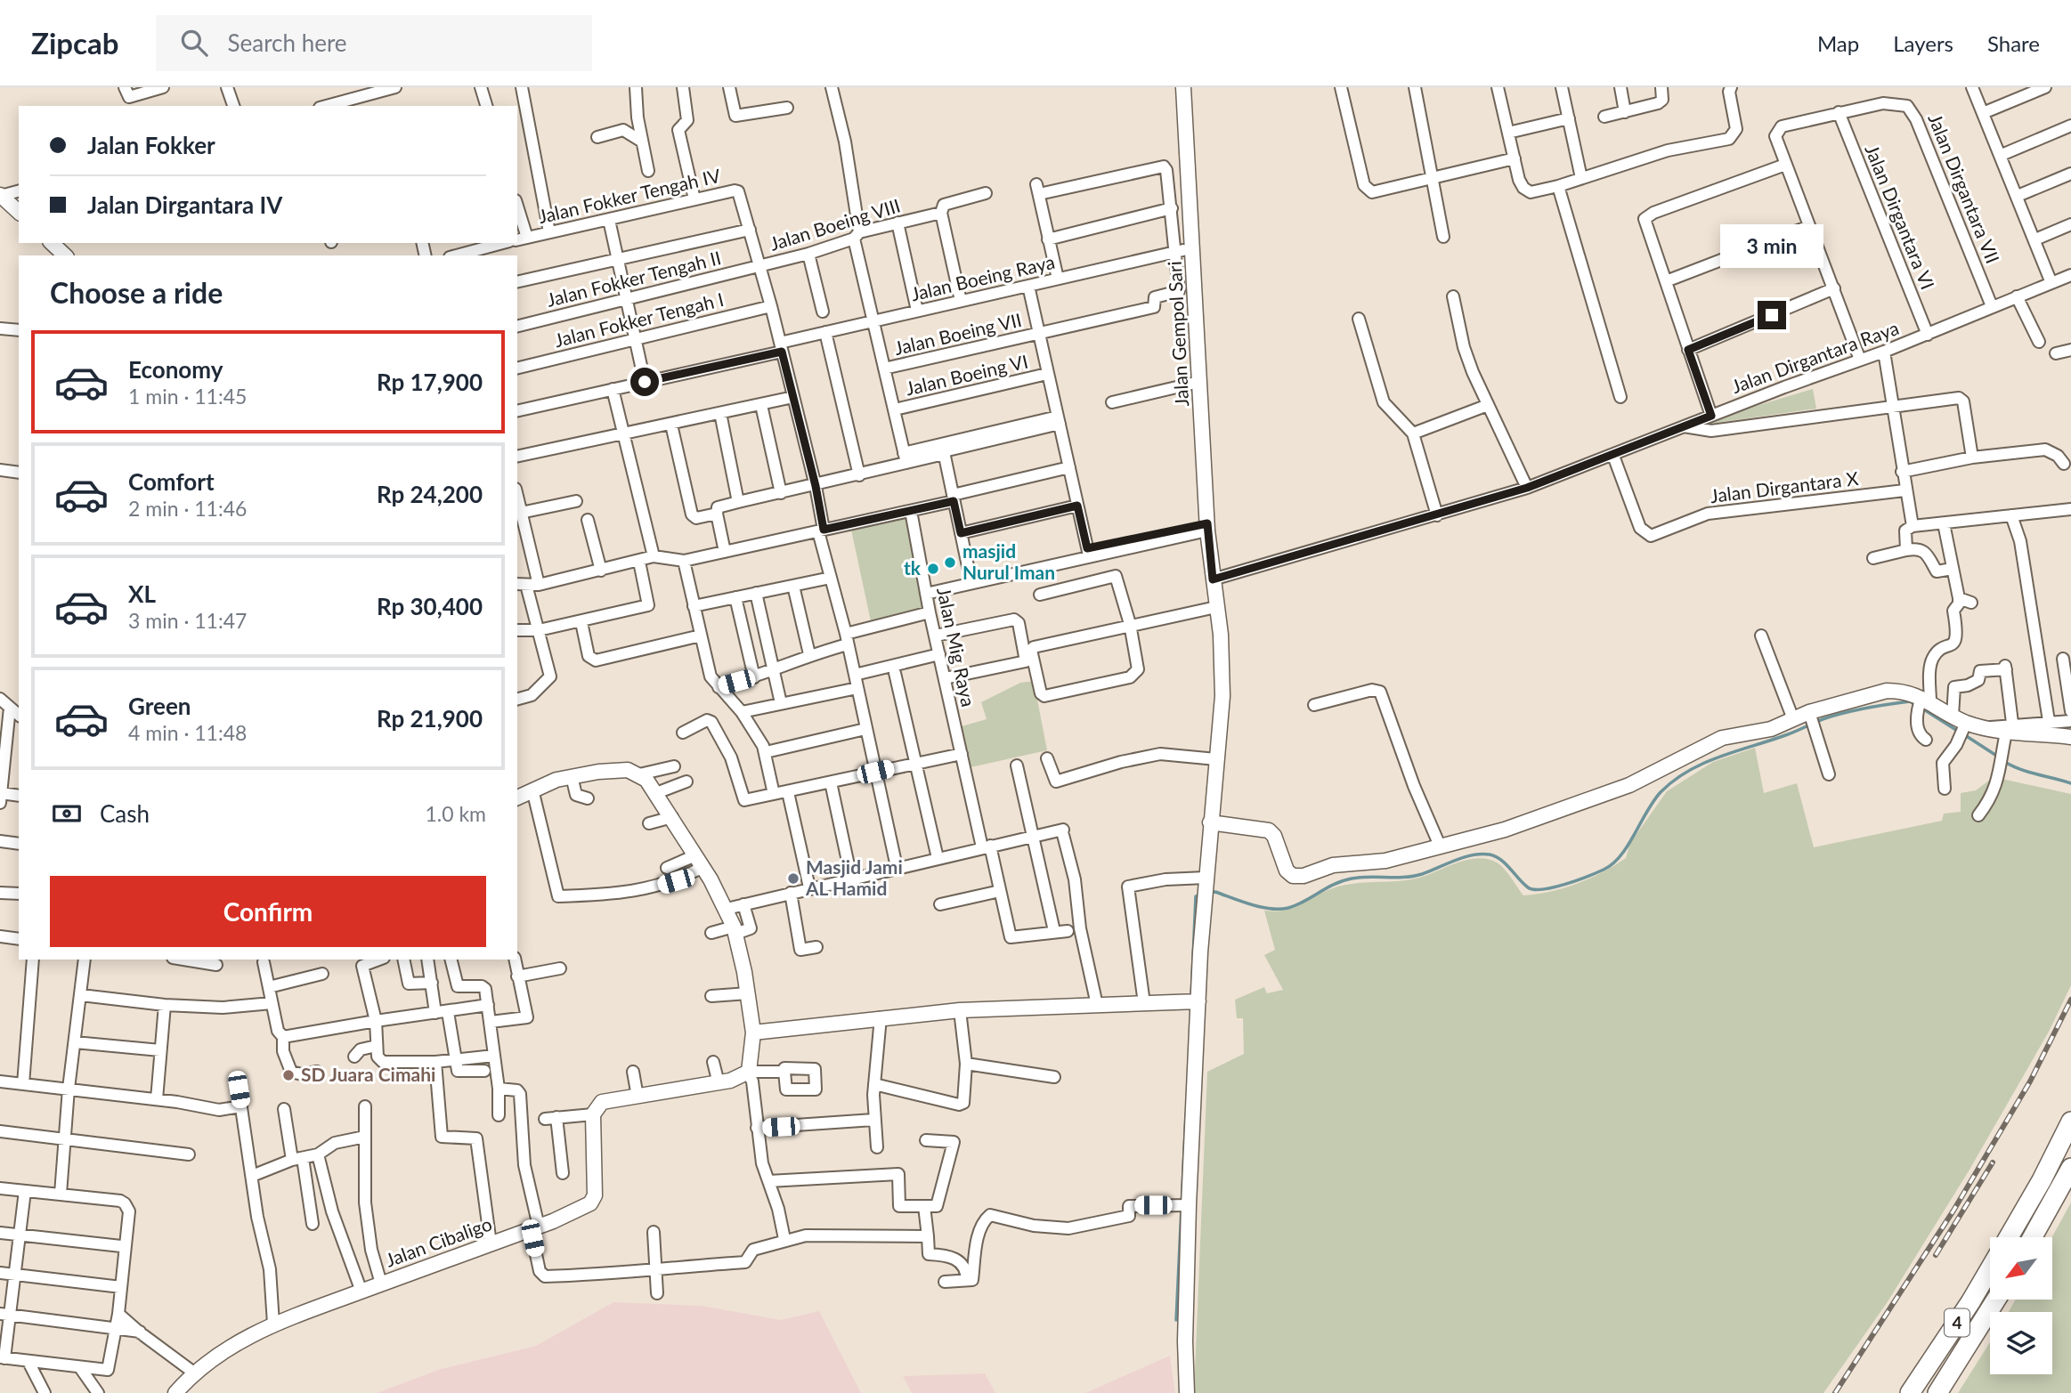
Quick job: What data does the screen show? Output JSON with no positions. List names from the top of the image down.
{
  "streets": {
    "highway": ["4"],
    "street": [
      "Jalan Dirgantara VII",
      "Jalan Fokker Tengah IV",
      "Jalan Dirgantara VI",
      "Jalan Boeing VIII",
      "Jalan Boeing Raya",
      "Jalan Fokker Tengah II",
      "Jalan Fokker Tengah I",
      "Jalan Gempol Sari",
      "Jalan Boeing VII",
      "Jalan Dirgantara Raya",
      "Jalan Boeing VI",
      "Jalan Dirgantara X",
      "Jalan Mig Raya",
      "Jalan Cibaligo"
    ]
  },
  "crossings": [
    ["Jalan Dirgantara VII", "Jalan Dirgantara VI"],
    ["Jalan Dirgantara VII", "Jalan Dirgantara Raya"],
    ["Jalan Fokker Tengah IV", "Jalan Boeing VIII"],
    ["Jalan Fokker Tengah IV", "Jalan Boeing Raya"],
    ["Jalan Fokker Tengah IV", "Jalan Fokker Tengah II"],
    ["Jalan Fokker Tengah IV", "Jalan Fokker Tengah I"],
    ["Jalan Dirgantara VI", "Jalan Dirgantara Raya"],
    ["Jalan Boeing VIII", "Jalan Fokker Tengah II"],
    ["Jalan Boeing Raya", "Jalan Gempol Sari"],
    ["Jalan Boeing Raya", "Jalan Boeing VII"],
    ["Jalan Gempol Sari", "Jalan Boeing VII"],
    ["Jalan Gempol Sari", "Jalan Dirgantara Raya"],
    ["Jalan Dirgantara Raya", "Jalan Dirgantara X"]
  ],
  "places": [
    "masjid Nurul Iman",
    "tk",
    "Masjid Jami AL Hamid",
    "SD Juara Cimahi"
  ],
  "north": "bottom left",
  "page": {
    "header": "Zipcab",
    "search": "Search here",
    "nav": ["Map", "Layers", "Share"],
    "banner": ["Jalan Fokker", "Jalan Dirgantara IV"],
    "bubble": "3 min",
    "heading": "Choose a ride",
    "list": [
      {
        "name": "Economy",
        "note": "1 min · 11:45",
        "value": "Rp 17,900"
      },
      {
        "name": "Comfort",
        "note": "2 min · 11:46",
        "value": "Rp 24,200"
      },
      {
        "name": "XL",
        "note": "3 min · 11:47",
        "value": "Rp 30,400"
      },
      {
        "name": "Green",
        "note": "4 min · 11:48",
        "value": "Rp 21,900"
      }
    ],
    "pay": ["Cash", "1.0 km"],
    "buttons": "Confirm"
  }
}
